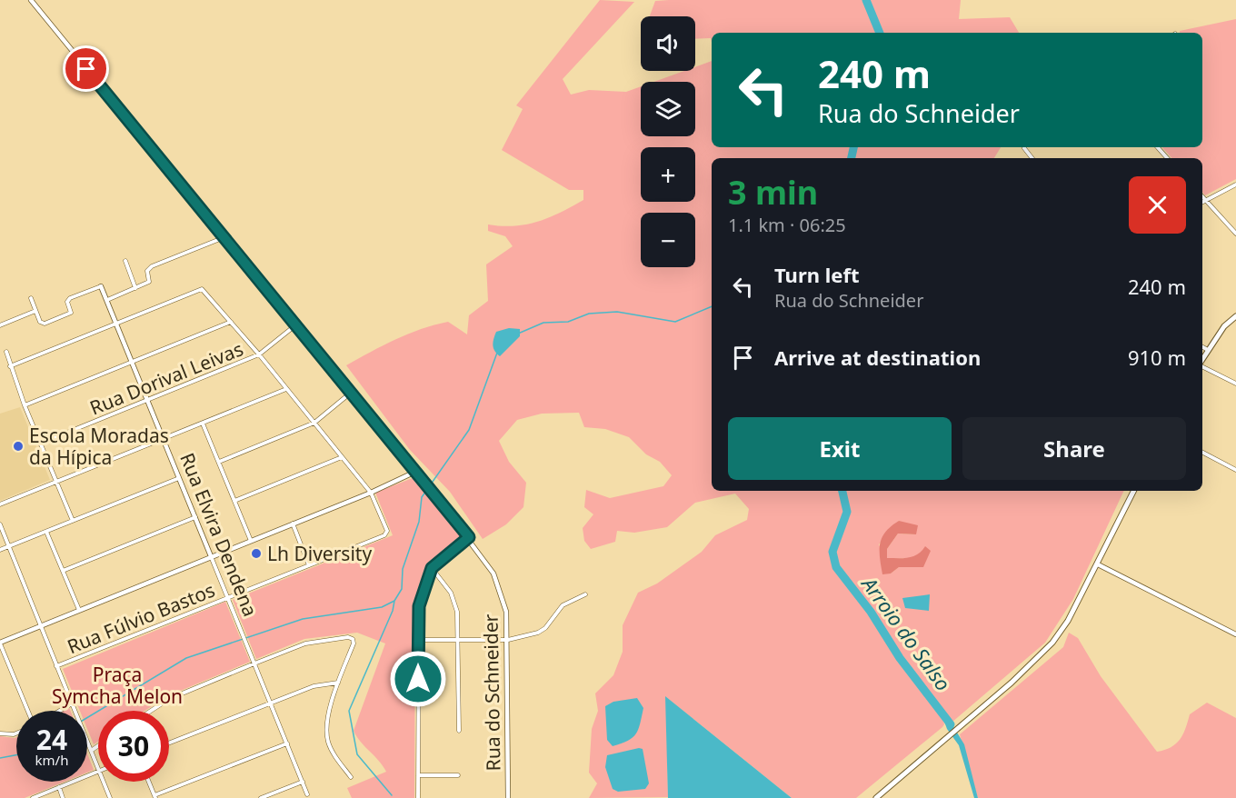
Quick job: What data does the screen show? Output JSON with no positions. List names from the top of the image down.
{
  "streets": {
    "street": [
      "Rua Dorival Leivas",
      "Rua Elvira Dendena",
      "Rua Fúlvio Bastos",
      "Rua do Schneider"
    ]
  },
  "crossings": [
    ["Rua Dorival Leivas", "Rua Elvira Dendena"],
    ["Rua Dorival Leivas", "Rua do Schneider"],
    ["Rua Elvira Dendena", "Rua Fúlvio Bastos"]
  ],
  "water": ["Arroio do Salso"],
  "parks": ["Praça Symcha Melon"],
  "places": ["Escola Moradas da Hípica", "Lh Diversity"],
  "page": {
    "map_buttons": ["+", "−"],
    "turn": ["240 m", "Rua do Schneider"],
    "heading": ["3 min", "1.1 km · 06:25"],
    "list": [
      {
        "name": "Turn left",
        "note": "Rua do Schneider",
        "value": "240 m"
      },
      {
        "name": "Arrive at destination",
        "value": "910 m"
      }
    ],
    "buttons": ["Exit", "Share"],
    "speed": "24 km/h",
    "limit": "30"
  }
}
